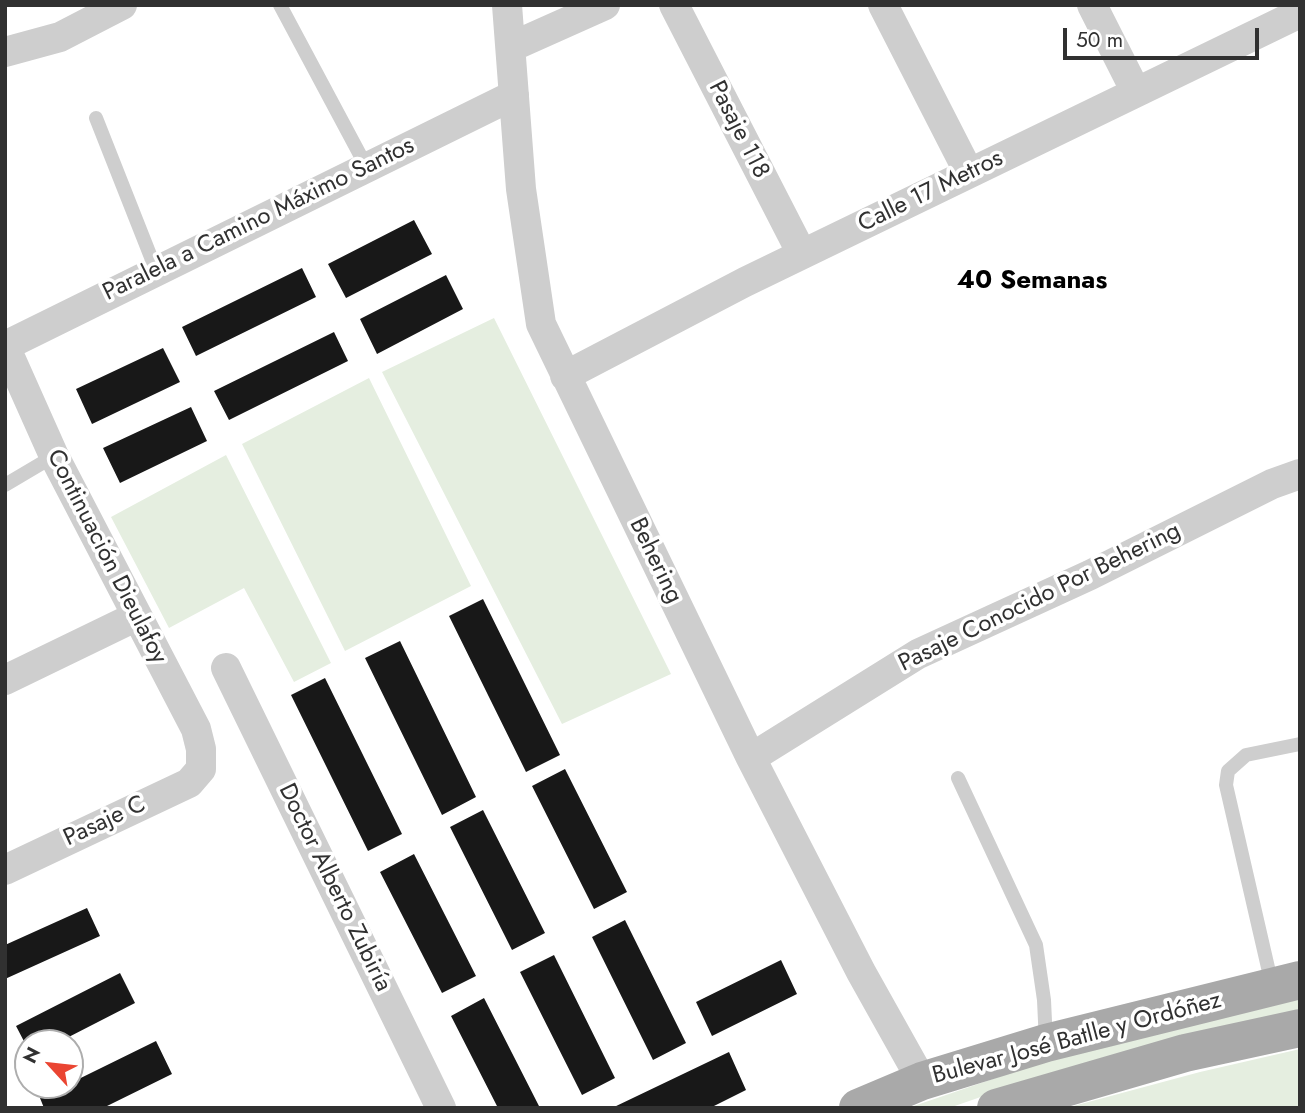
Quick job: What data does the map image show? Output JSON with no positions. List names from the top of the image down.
{
  "streets": {
    "main road": ["Bulevar José Batlle y Ordóñez"],
    "street": [
      "Pasaje 118",
      "Calle 17 Metros",
      "Paralela a Camino Máximo Santos",
      "Continuación Dieulafoy",
      "Behering",
      "Pasaje Conocido Por Behering",
      "Pasaje C",
      "Doctor Alberto Zubiría"
    ]
  },
  "crossings": [
    ["Pasaje 118", "Calle 17 Metros"],
    ["Calle 17 Metros", "Behering"],
    ["Paralela a Camino Máximo Santos", "Continuación Dieulafoy"],
    ["Paralela a Camino Máximo Santos", "Behering"],
    ["Continuación Dieulafoy", "Pasaje C"],
    ["Behering", "Pasaje Conocido Por Behering"],
    ["Behering", "Bulevar José Batlle y Ordóñez"]
  ],
  "districts": ["40 Semanas"],
  "scale_bar": "50 m",
  "north": "top left"
}
